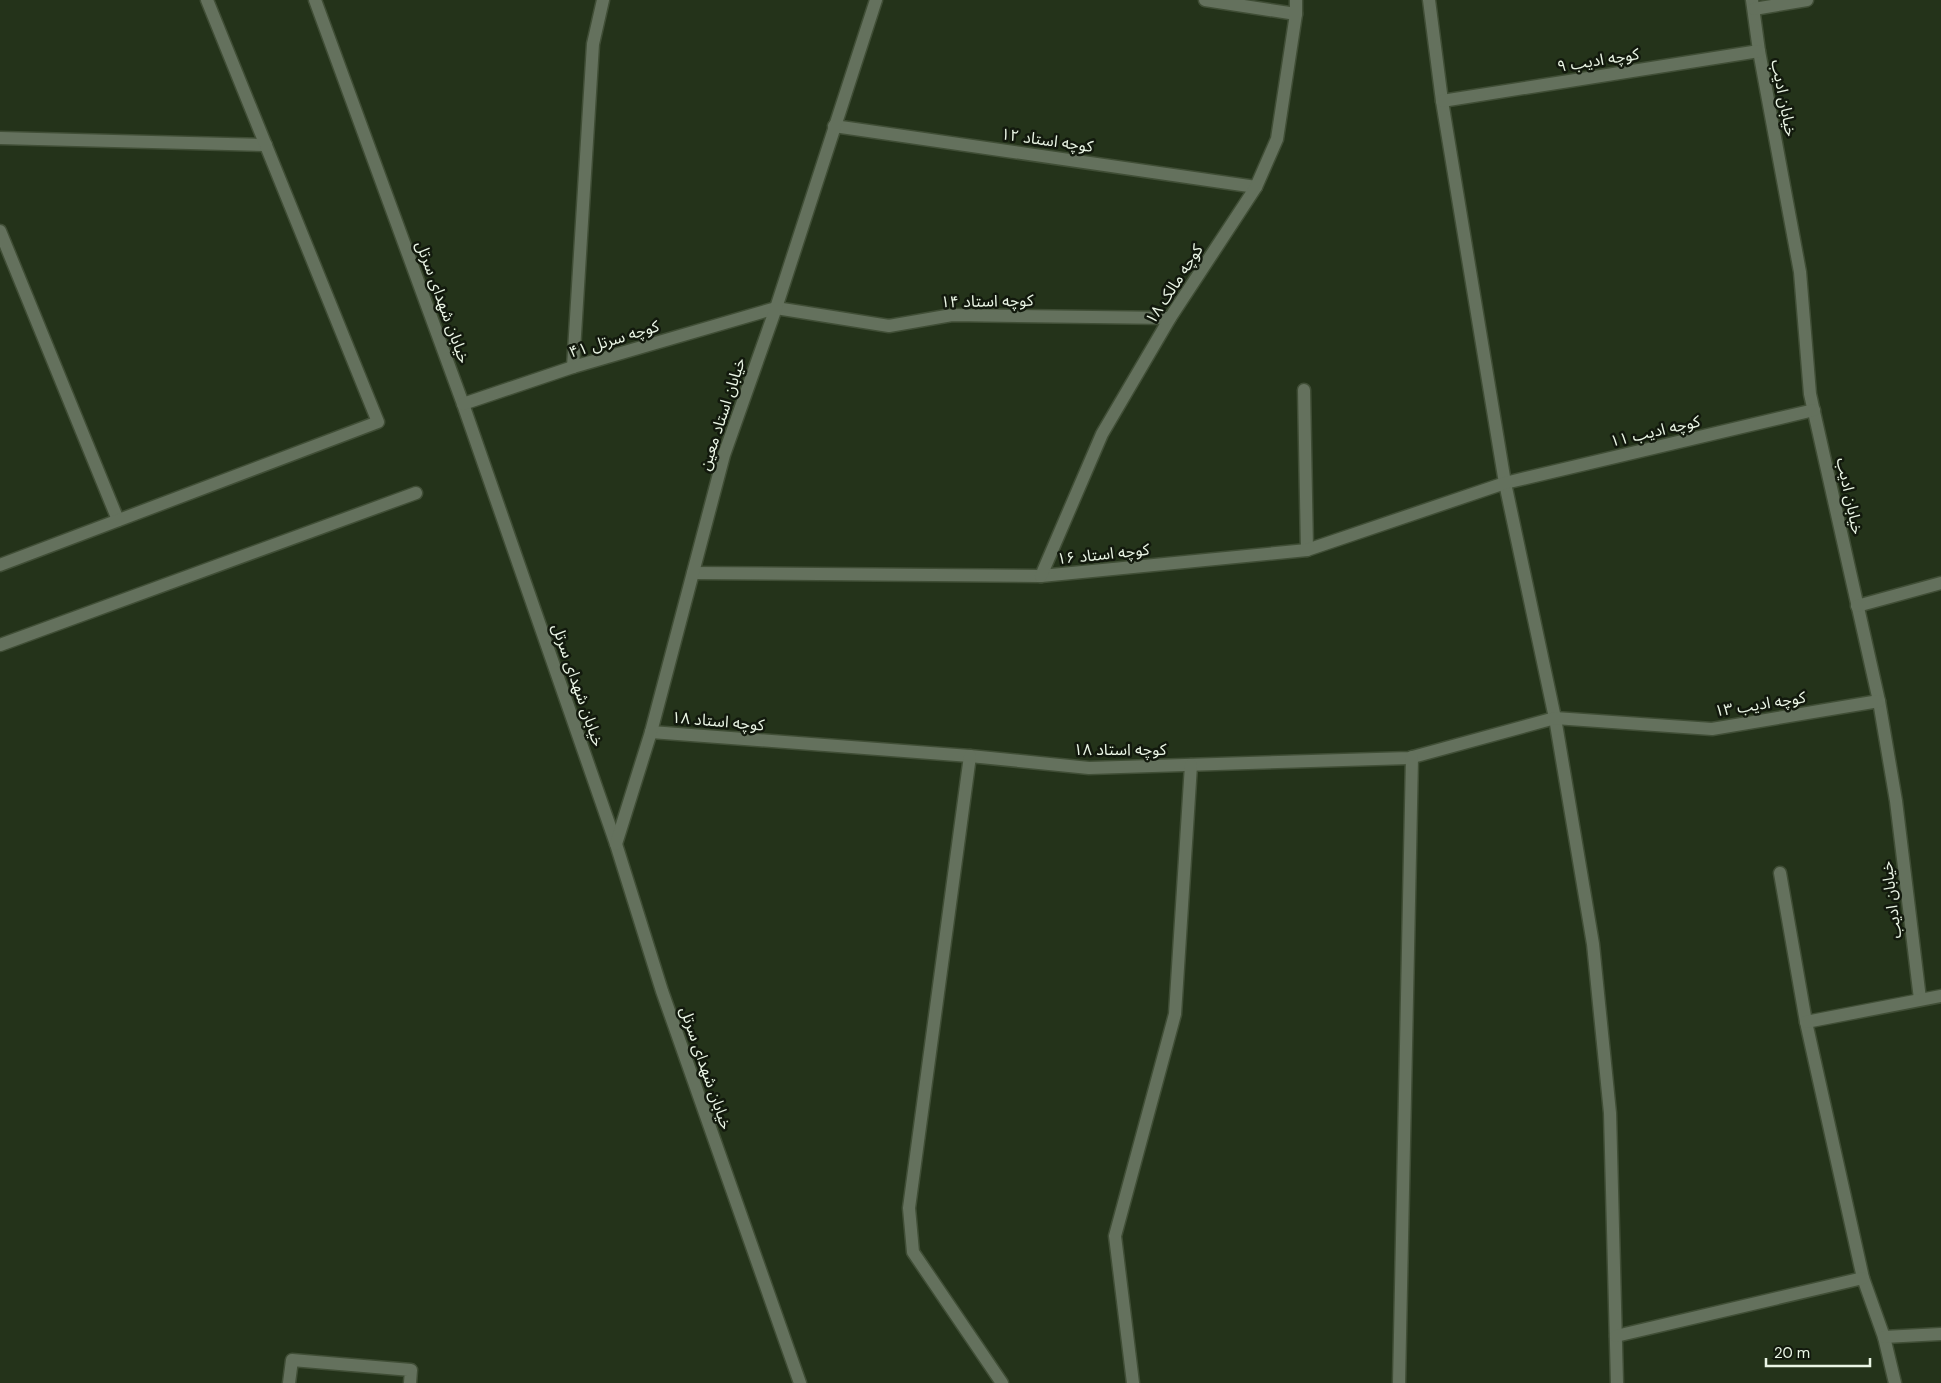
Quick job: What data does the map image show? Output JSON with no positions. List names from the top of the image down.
{
  "streets": {
    "street": [
      "کوچه ادیب ۹",
      "خیابان ادیب",
      "کوچه استاد ۱۲",
      "کوچه مالک ۱۸",
      "کوچه استاد ۱۴",
      "خیابان شهدای سرتل",
      "کوچه سرتل ۴۱",
      "خیابان استاد معین",
      "کوچه ادیب ۱۱",
      "کوچه استاد ۱۶",
      "کوچه ادیب ۱۳",
      "کوچه استاد ۱۸"
    ]
  },
  "crossings": [
    ["کوچه ادیب ۹", "خیابان ادیب"],
    ["خیابان ادیب", "کوچه ادیب ۱۱"],
    ["خیابان ادیب", "کوچه ادیب ۱۳"],
    ["کوچه استاد ۱۲", "کوچه مالک ۱۸"],
    ["کوچه استاد ۱۲", "خیابان استاد معین"],
    ["کوچه مالک ۱۸", "کوچه استاد ۱۴"],
    ["کوچه مالک ۱۸", "کوچه استاد ۱۶"],
    ["کوچه استاد ۱۴", "کوچه سرتل ۴۱"],
    ["کوچه استاد ۱۴", "خیابان استاد معین"],
    ["خیابان شهدای سرتل", "کوچه سرتل ۴۱"],
    ["خیابان شهدای سرتل", "خیابان استاد معین"],
    ["کوچه سرتل ۴۱", "خیابان استاد معین"],
    ["خیابان استاد معین", "کوچه استاد ۱۶"],
    ["خیابان استاد معین", "کوچه استاد ۱۸"],
    ["کوچه ادیب ۱۱", "کوچه استاد ۱۶"],
    ["کوچه ادیب ۱۳", "کوچه استاد ۱۸"]
  ],
  "scale_bar": "20 m"
}
